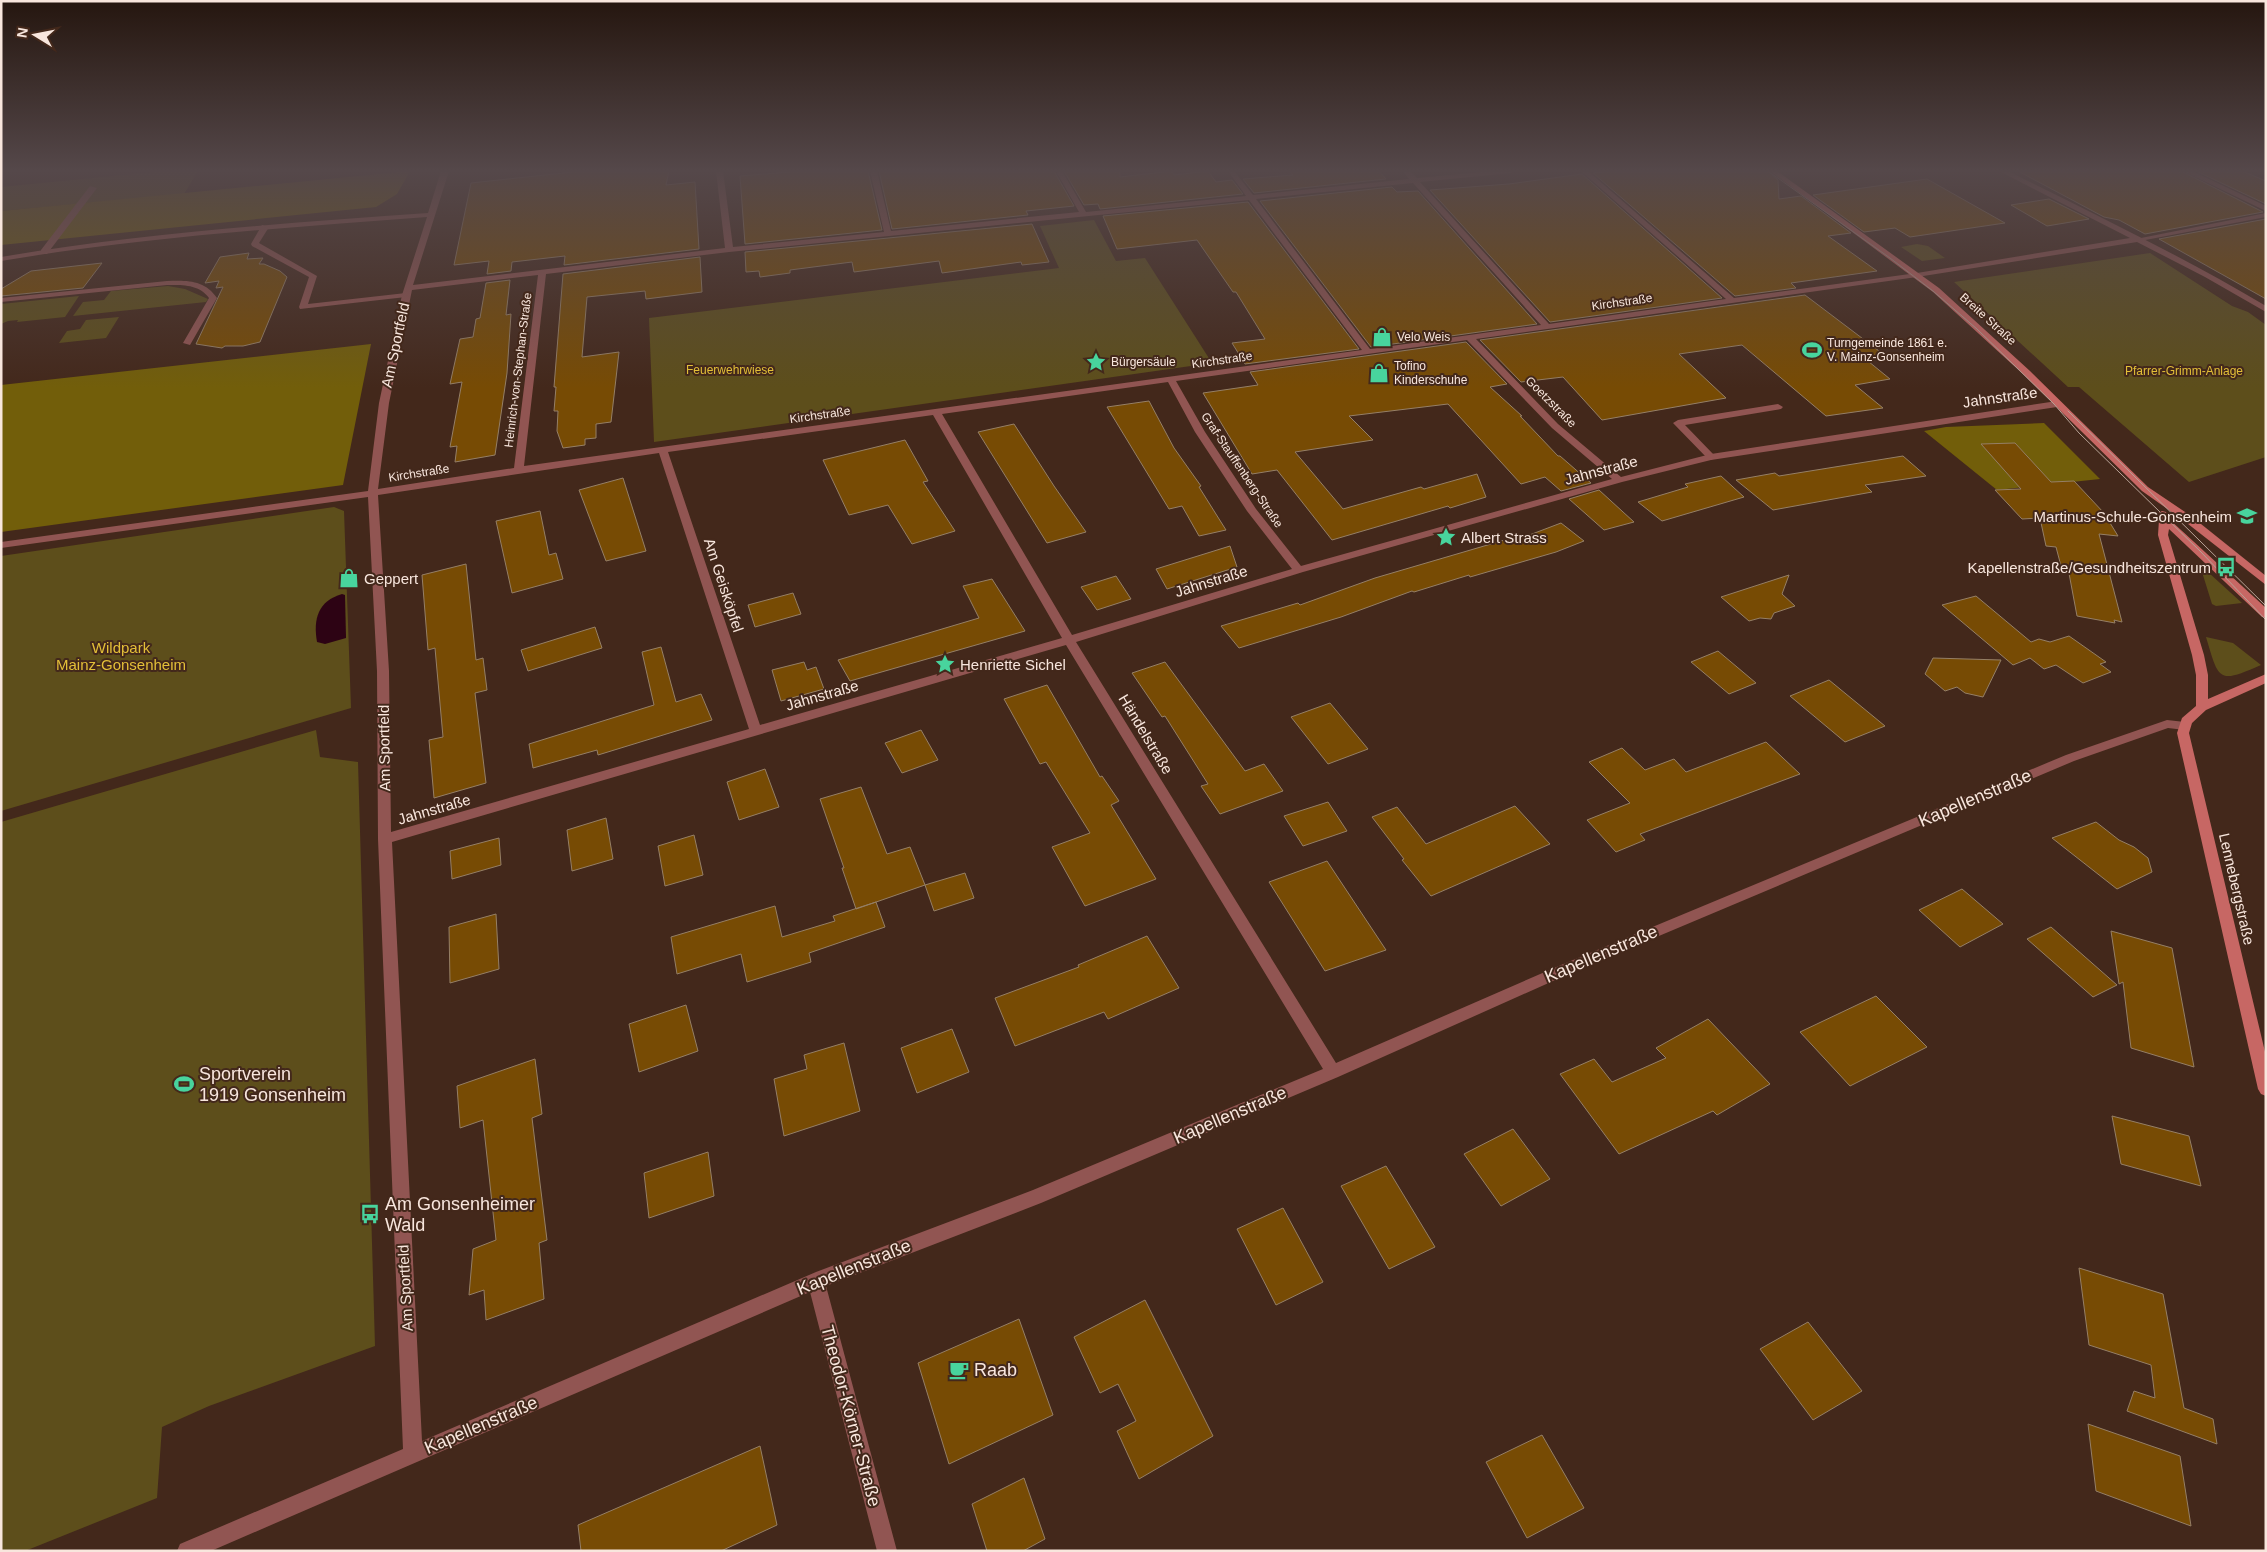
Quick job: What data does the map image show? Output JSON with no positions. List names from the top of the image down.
{
  "streets": {
    "main road": ["Breite Straße", "Lennebergstraße"],
    "street": [
      "Kirchstraße",
      "Am Sportfeld",
      "Heinrich-von-Stephan-Straße",
      "Jahnstraße",
      "Goetzstraße",
      "Graf-Stauffenberg-Straße",
      "Am Geisköpfel",
      "Händelstraße",
      "Kapellenstraße",
      "Theodor-Körner-Straße"
    ]
  },
  "crossings": [
    ["Kirchstraße", "Breite Straße"],
    ["Kirchstraße", "Am Sportfeld"],
    ["Kirchstraße", "Heinrich-von-Stephan-Straße"],
    ["Kirchstraße", "Goetzstraße"],
    ["Kirchstraße", "Graf-Stauffenberg-Straße"],
    ["Kirchstraße", "Am Geisköpfel"],
    ["Kirchstraße", "Händelstraße"],
    ["Breite Straße", "Jahnstraße"],
    ["Am Sportfeld", "Jahnstraße"],
    ["Am Sportfeld", "Kapellenstraße"],
    ["Jahnstraße", "Goetzstraße"],
    ["Jahnstraße", "Graf-Stauffenberg-Straße"],
    ["Jahnstraße", "Am Geisköpfel"],
    ["Jahnstraße", "Händelstraße"],
    ["Händelstraße", "Kapellenstraße"],
    ["Kapellenstraße", "Lennebergstraße"],
    ["Kapellenstraße", "Theodor-Körner-Straße"]
  ],
  "parks": ["Feuerwehrwiese", "Pfarrer-Grimm-Anlage", "Wildpark Mainz-Gonsenheim"],
  "places": {
    "shop": ["Velo Weis", "Tofino Kinderschuhe", "Geppert"],
    "sports": ["Turngemeinde 1861 e. V. Mainz-Gonsenheim", "Sportverein 1919 Gonsenheim"],
    "place": ["Bürgersäule", "Albert Strass", "Henriette Sichel"],
    "school or university": ["Martinus-Schule-Gonsenheim"],
    "bus stop": ["Kapellenstraße/Gesundheitszentrum", "Am Gonsenheimer Wald"],
    "cafe": ["Raab"]
  },
  "north": "left"
}
